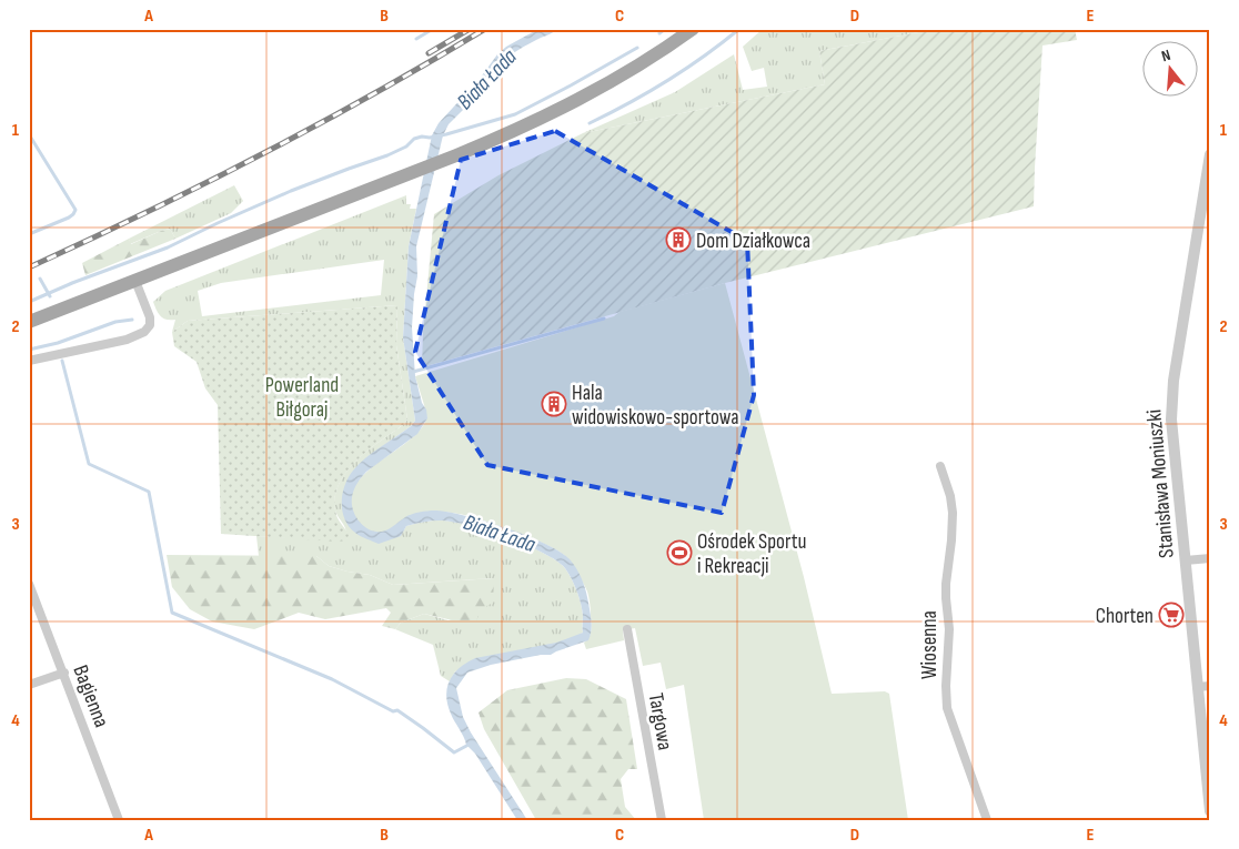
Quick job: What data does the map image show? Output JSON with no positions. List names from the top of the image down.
{
  "streets": {
    "street": [
      "Stanisława Moniuszki",
      "Wiosenna",
      "Bagienna",
      "Targowa"
    ]
  },
  "water": ["Biała Łada"],
  "parks": ["Powerland Biłgoraj"],
  "places": {
    "building": ["Dom Działkowca", "Hala widowiskowo-sportowa"],
    "sports": ["Ośrodek Sportu i Rekreacji"],
    "supermarket": ["Chorten"]
  },
  "north": "top",
  "grid": {
    "columns": [
      "A",
      "B",
      "C",
      "D",
      "E"
    ],
    "rows": [
      "1",
      "2",
      "3",
      "4"
    ]
  }
}
